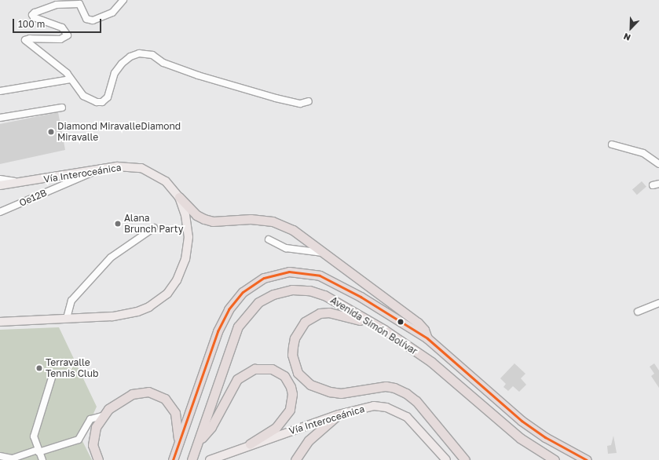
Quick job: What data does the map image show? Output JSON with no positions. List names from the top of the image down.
{
  "streets": {
    "highway": ["Avenida Simón Bolívar"],
    "main road": ["Vía Interoceánica"],
    "street": ["Oe12B"]
  },
  "crossings": [
    ["Vía Interoceánica", "Oe12B"]
  ],
  "places": ["Diamond MiravalleDiamond Miravalle", "Alana Brunch Party", "Terravalle Tennis Club"],
  "scale_bar": "100 m",
  "north": "bottom left"
}
